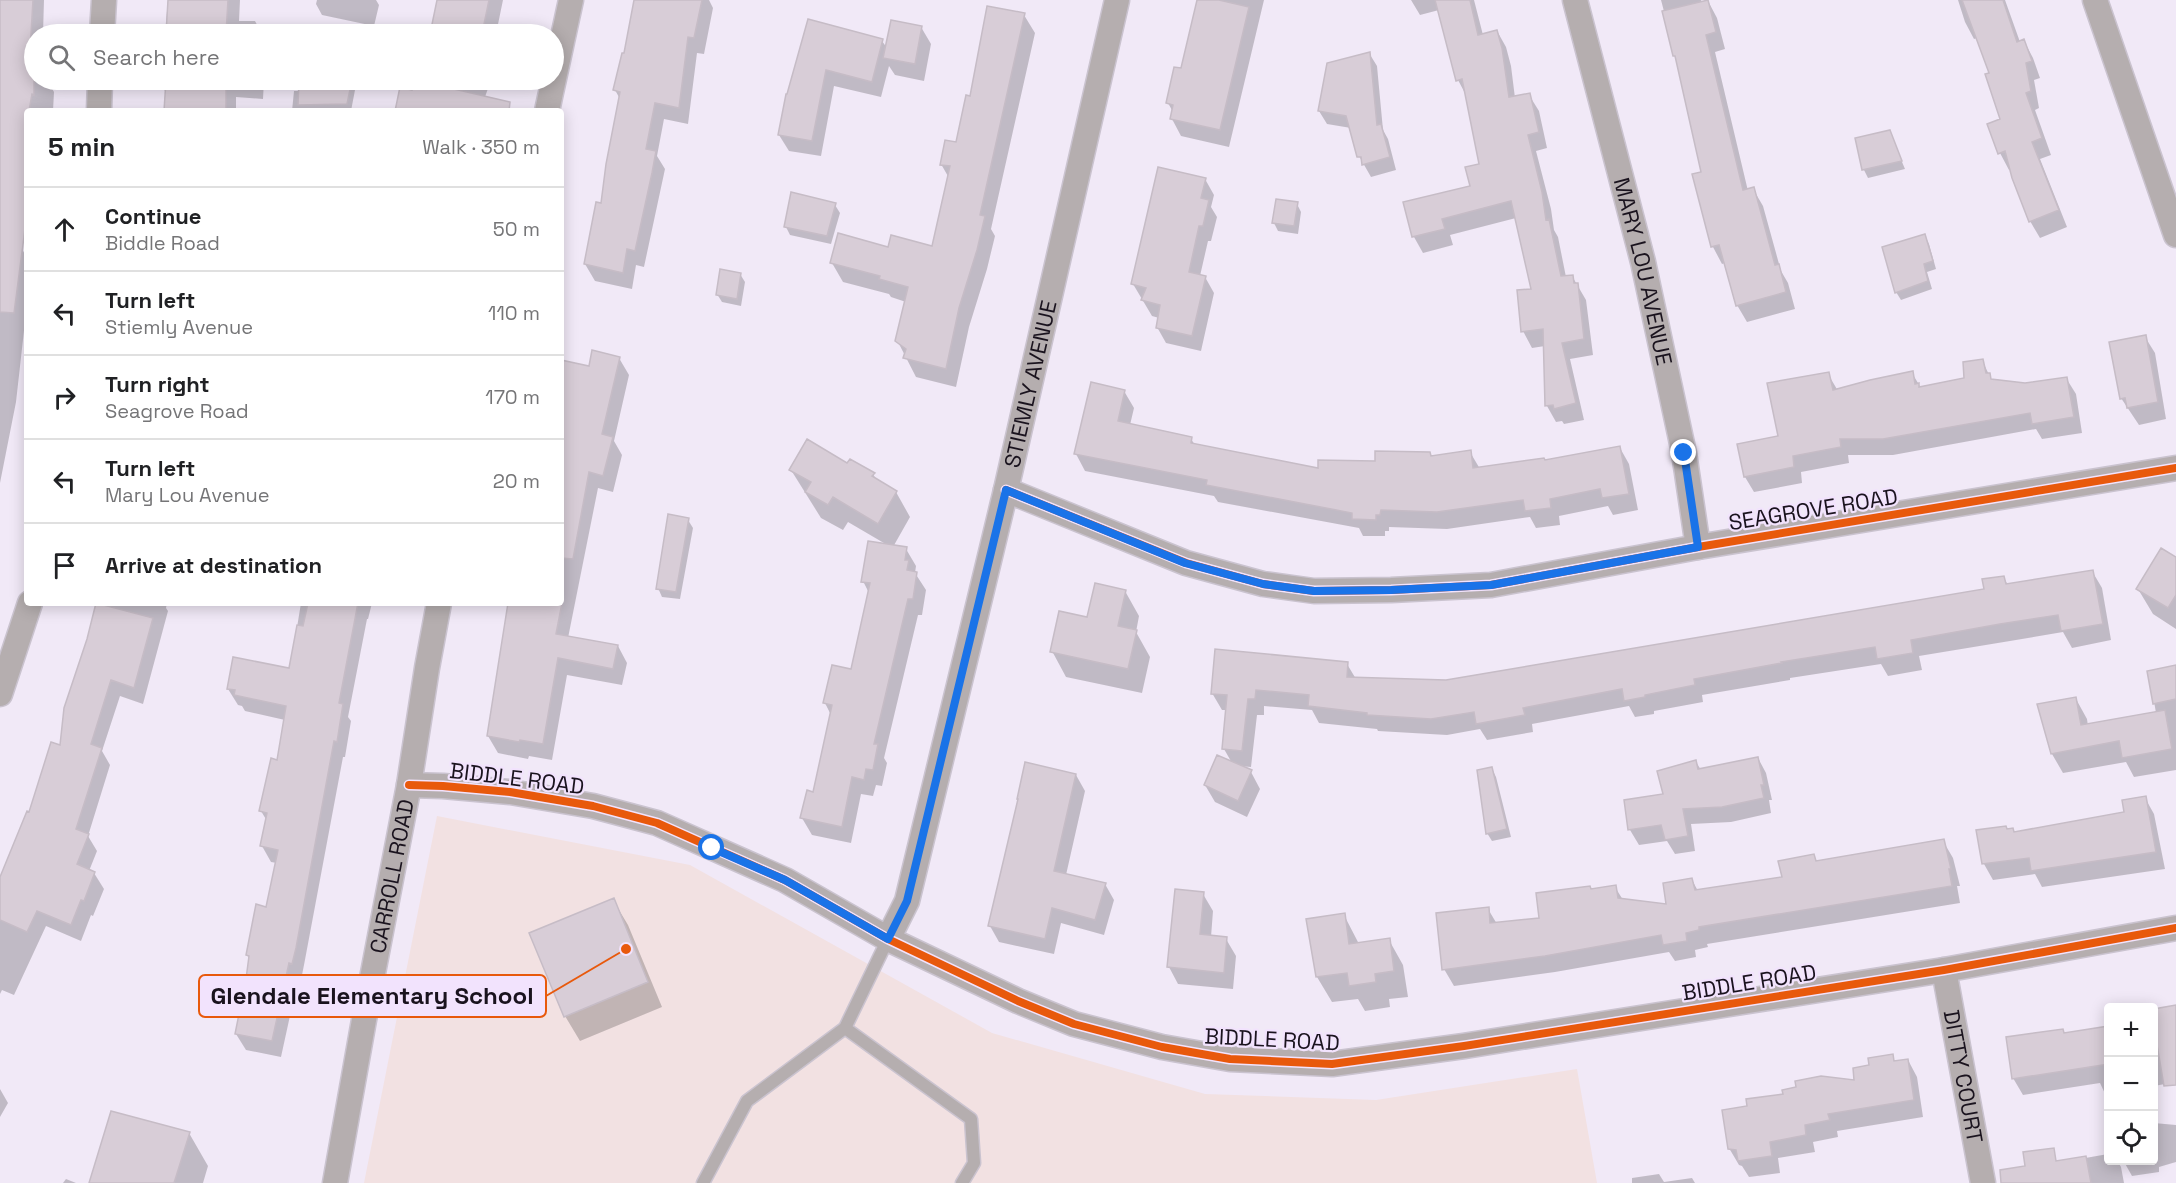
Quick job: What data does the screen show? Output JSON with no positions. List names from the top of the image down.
{
  "streets": {
    "street": [
      "MARY LOU AVENUE",
      "STIEMLY AVENUE",
      "SEAGROVE ROAD",
      "BIDDLE ROAD",
      "CARROLL ROAD",
      "DITTY COURT"
    ]
  },
  "crossings": [
    ["MARY LOU AVENUE", "SEAGROVE ROAD"],
    ["STIEMLY AVENUE", "SEAGROVE ROAD"],
    ["STIEMLY AVENUE", "BIDDLE ROAD"],
    ["BIDDLE ROAD", "CARROLL ROAD"],
    ["BIDDLE ROAD", "DITTY COURT"]
  ],
  "places": ["Glendale Elementary School"],
  "page": {
    "search": "Search here",
    "heading": ["5 min", "Walk · 350 m"],
    "list": [
      ["Continue", "Biddle Road", "50 m"],
      ["Turn left", "Stiemly Avenue", "110 m"],
      ["Turn right", "Seagrove Road", "170 m"],
      ["Turn left", "Mary Lou Avenue", "20 m"],
      "Arrive at destination"
    ],
    "map_buttons": ["+", "−"]
  }
}
